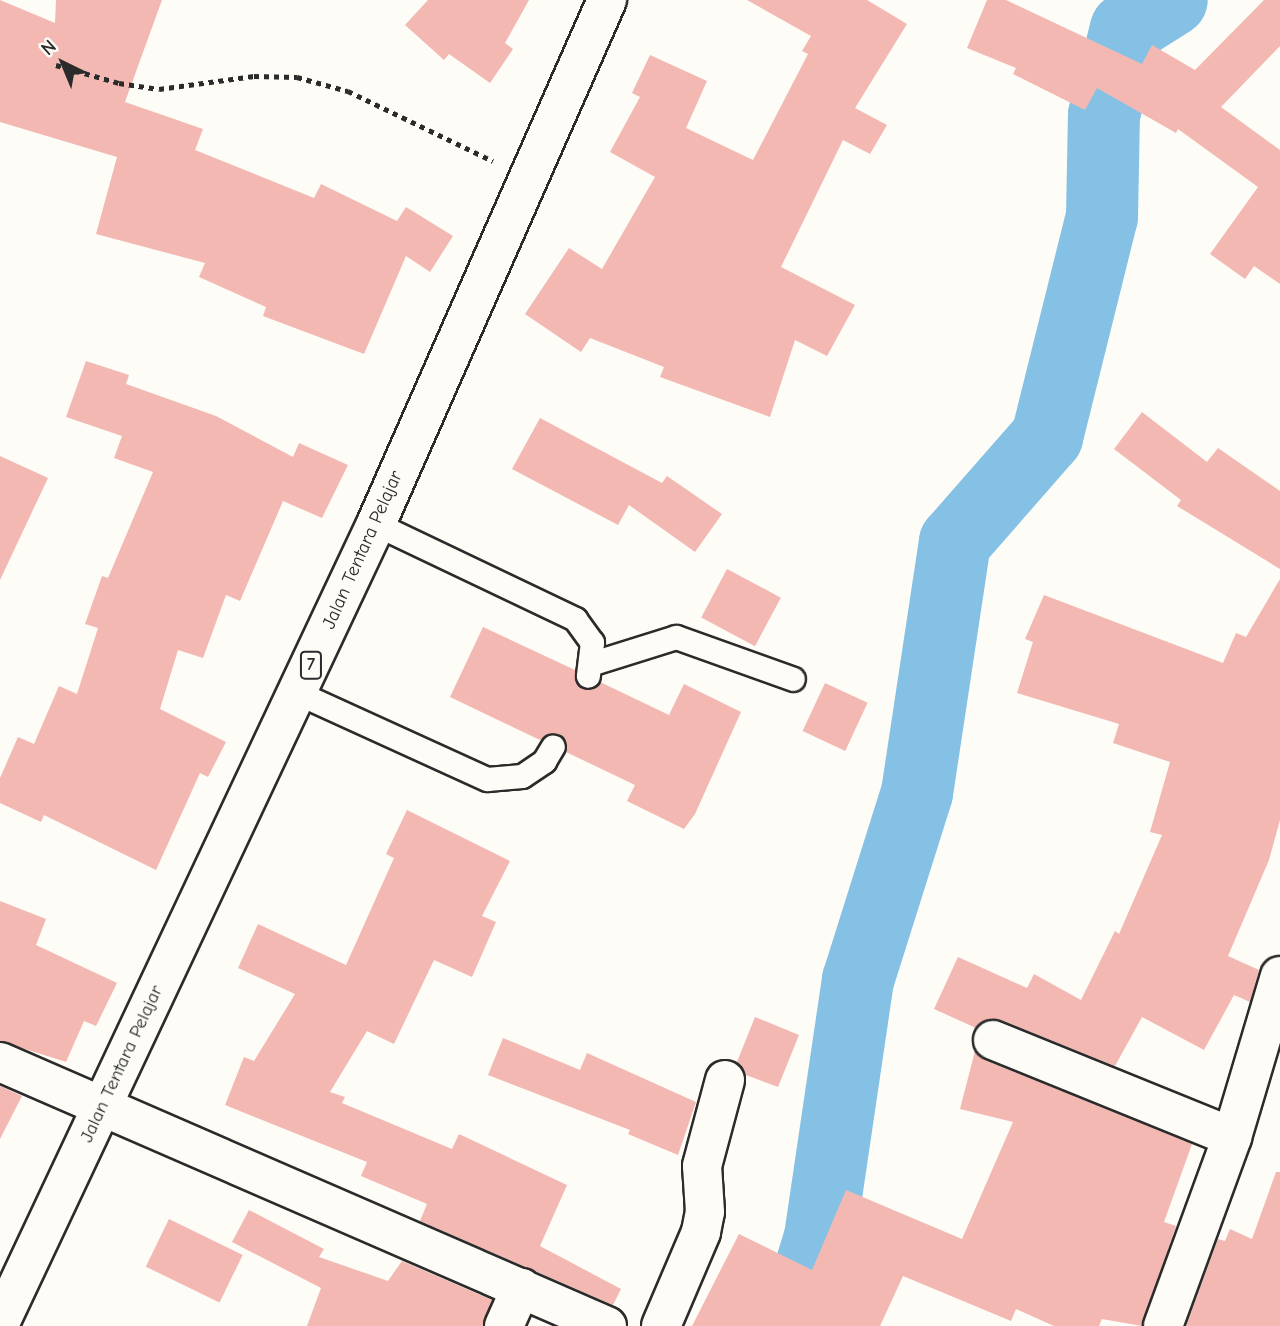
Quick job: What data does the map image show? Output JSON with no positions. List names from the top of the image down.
{
  "streets": {
    "main road": ["Jalan Tentara Pelajar", "7"]
  },
  "north": "top left"
}
